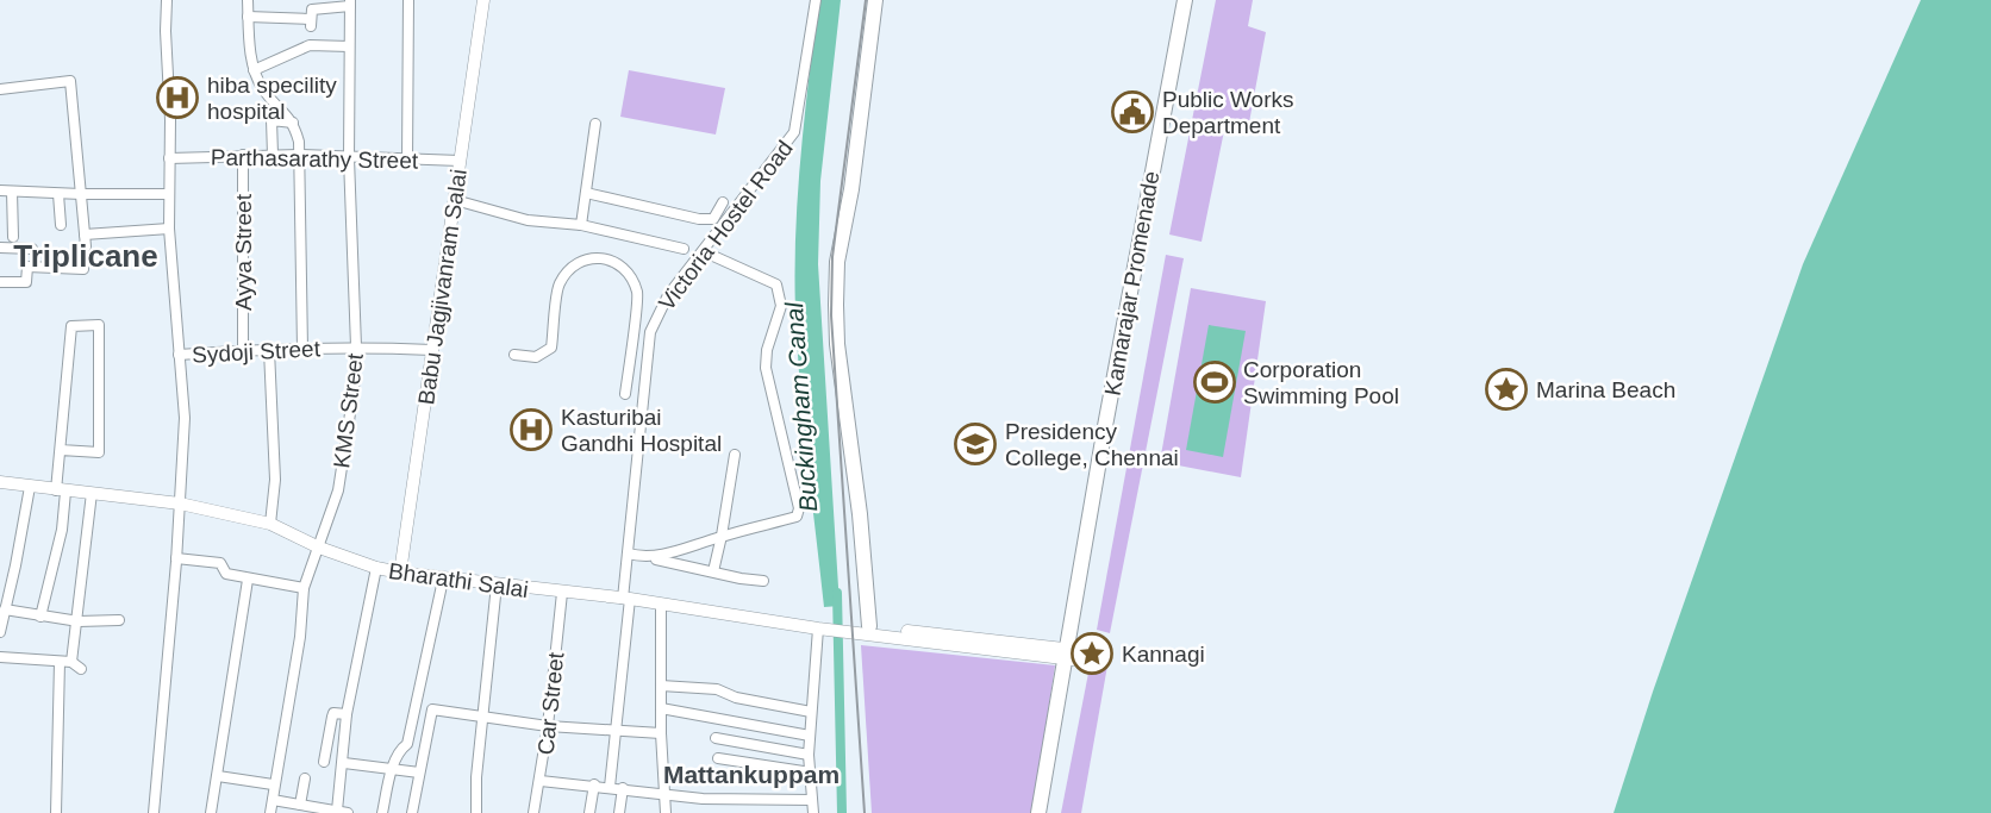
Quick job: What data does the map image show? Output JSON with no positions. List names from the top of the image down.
{
  "streets": {
    "main road": ["Kamarajar Promenade"],
    "street": [
      "Parthasarathy Street",
      "Victoria Hostel Road",
      "Ayya Street",
      "Babu Jagjivanram Salai",
      "Sydoji Street",
      "KMS Street",
      "Bharathi Salai",
      "Car Street"
    ]
  },
  "crossings": [
    ["Parthasarathy Street", "Ayya Street"],
    ["Parthasarathy Street", "Babu Jagjivanram Salai"],
    ["Parthasarathy Street", "KMS Street"],
    ["Victoria Hostel Road", "Bharathi Salai"],
    ["Ayya Street", "Sydoji Street"],
    ["Kamarajar Promenade", "Bharathi Salai"],
    ["Babu Jagjivanram Salai", "Sydoji Street"],
    ["Babu Jagjivanram Salai", "Bharathi Salai"],
    ["Sydoji Street", "KMS Street"],
    ["KMS Street", "Bharathi Salai"],
    ["Bharathi Salai", "Car Street"]
  ],
  "districts": ["Triplicane", "Mattankuppam"],
  "water": ["Buckingham Canal"],
  "places": {
    "hospital": ["hiba specility hospital", "Kasturibai Gandhi Hospital"],
    "public building": ["Public Works Department"],
    "sports": ["Corporation Swimming Pool"],
    "place": ["Marina Beach", "Kannagi"],
    "school or university": ["Presidency College, Chennai"]
  }
}
